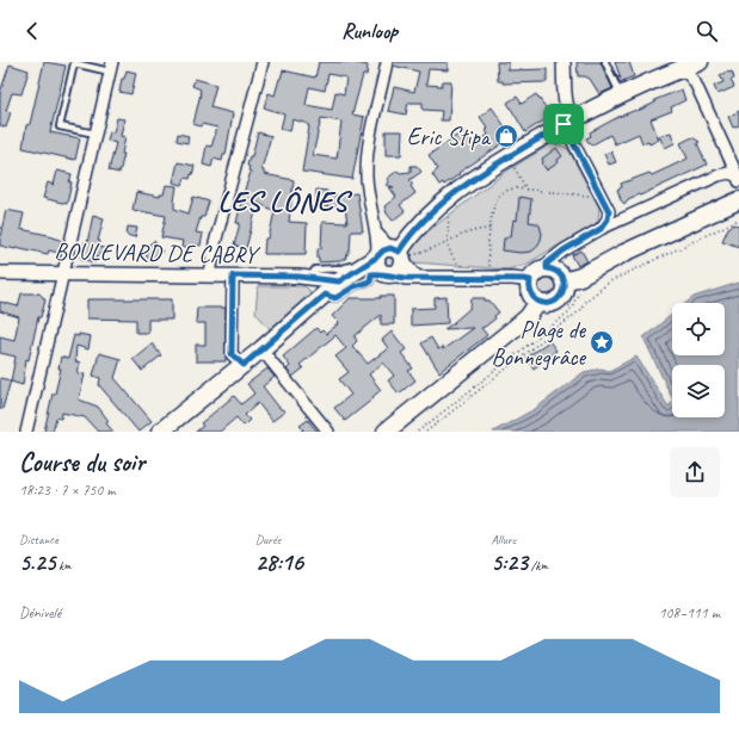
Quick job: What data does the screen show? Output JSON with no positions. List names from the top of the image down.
{
  "streets": {
    "street": ["BOULEVARD DE CABRY"]
  },
  "districts": ["LES LÔNES"],
  "places": {
    "shop": ["Eric Stipa"],
    "place": ["Plage de Bonnegrâce"]
  },
  "page": {
    "header": "Runloop",
    "heading": ["Course du soir", "18:23 · 7 × 750 m"],
    "stats": [
      ["Distance", "5.25 km"],
      ["Durée", "28:16"],
      ["Allure", "5:23 /km"]
    ],
    "chart": ["Dénivelé", "108–111 m"]
  }
}
